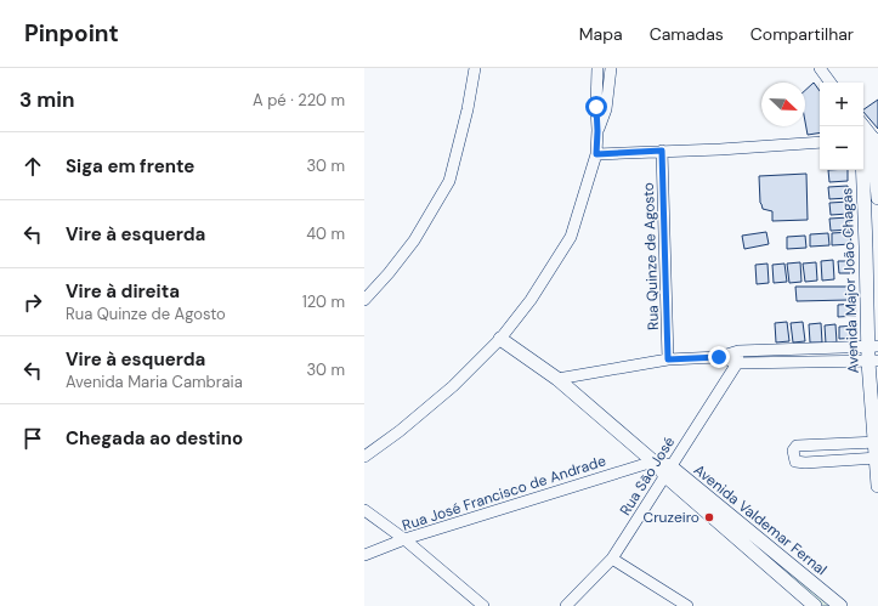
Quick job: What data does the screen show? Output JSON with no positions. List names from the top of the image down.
{
  "streets": {
    "street": [
      "Rua Quinze de Agosto",
      "Avenida Major João Chagas",
      "Rua São José",
      "Rua José Francisco de Andrade",
      "Avenida Valdemar Fernal"
    ]
  },
  "crossings": [
    ["Rua São José", "Rua José Francisco de Andrade"],
    ["Rua São José", "Avenida Valdemar Fernal"],
    ["Rua José Francisco de Andrade", "Avenida Valdemar Fernal"]
  ],
  "places": ["Cruzeiro"],
  "north": "bottom right",
  "page": {
    "header": "Pinpoint",
    "nav": ["Mapa", "Camadas", "Compartilhar"],
    "heading": ["3 min", "A pé · 220 m"],
    "map_buttons": ["+", "−"],
    "list": [
      ["Siga em frente", "30 m"],
      ["Vire à esquerda", "40 m"],
      ["Vire à direita", "Rua Quinze de Agosto", "120 m"],
      ["Vire à esquerda", "Avenida Maria Cambraia", "30 m"],
      "Chegada ao destino"
    ]
  }
}
